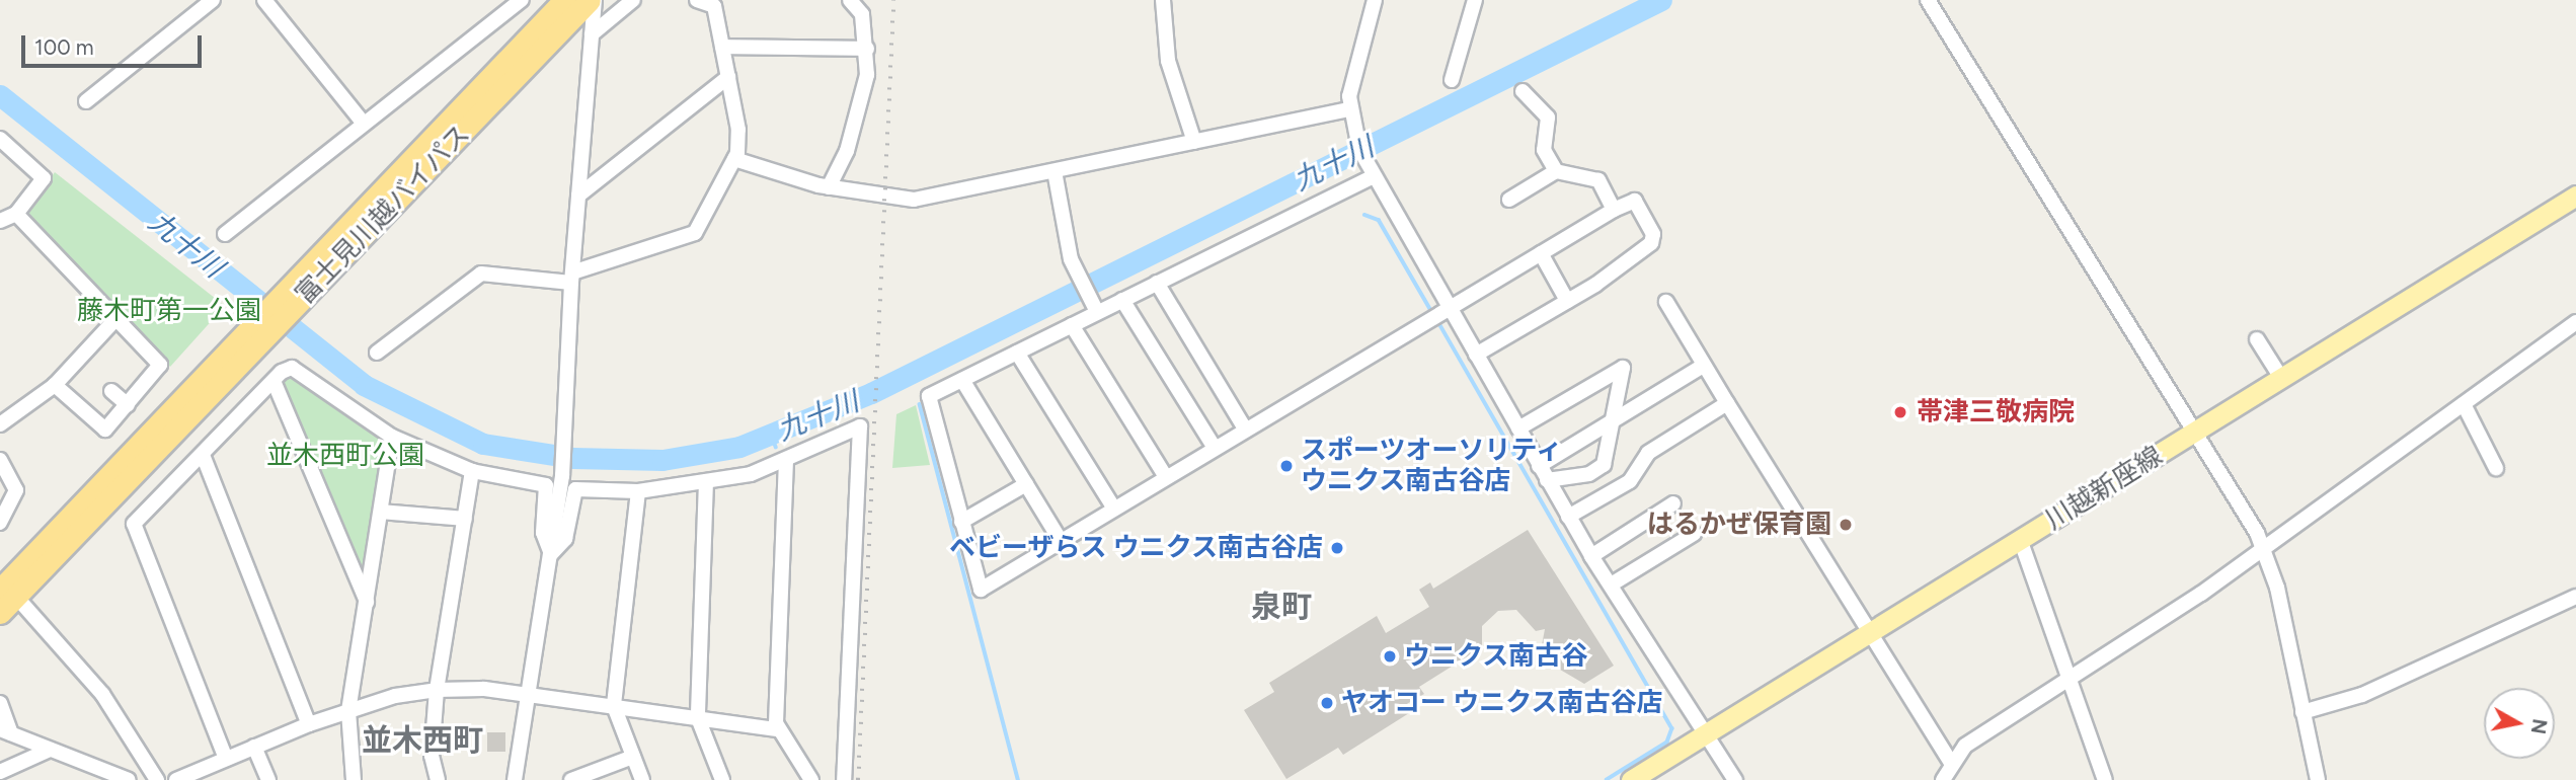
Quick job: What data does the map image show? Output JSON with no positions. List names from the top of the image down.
{
  "streets": {
    "highway": ["富士見川越バイパス"],
    "main road": ["川越新座線"]
  },
  "districts": ["泉町", "並木西町"],
  "water": ["九十川"],
  "parks": ["藤木町第一公園", "並木西町公園"],
  "places": [
    "帯津三敬病院",
    "スポーツオーソリティ ウニクス南古谷店",
    "はるかぜ保育園",
    "ベビーザらス ウニクス南古谷店",
    "ウニクス南古谷",
    "ヤオコー ウニクス南古谷店"
  ],
  "scale_bar": "100 m",
  "north": "right"
}
